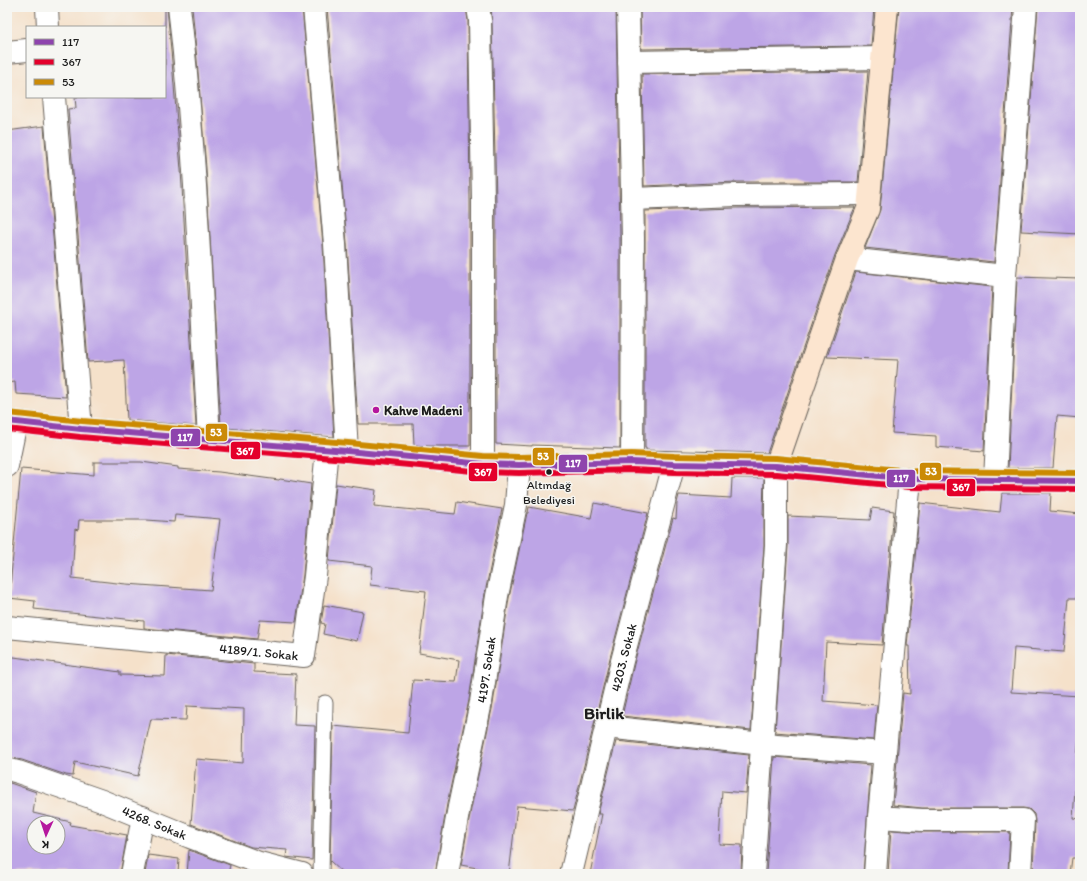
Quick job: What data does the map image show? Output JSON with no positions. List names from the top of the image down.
{
  "streets": {
    "street": [
      "4189/1. Sokak",
      "4203. Sokak",
      "4197. Sokak",
      "4268. Sokak"
    ]
  },
  "districts": ["Birlik"],
  "places": ["Kahve Madeni", "Altındağ Belediyesi"],
  "lines": ["transit line 53", "transit line 117", "transit line 367"],
  "legend": ["117", "367", "53"],
  "north": "bottom"
}
